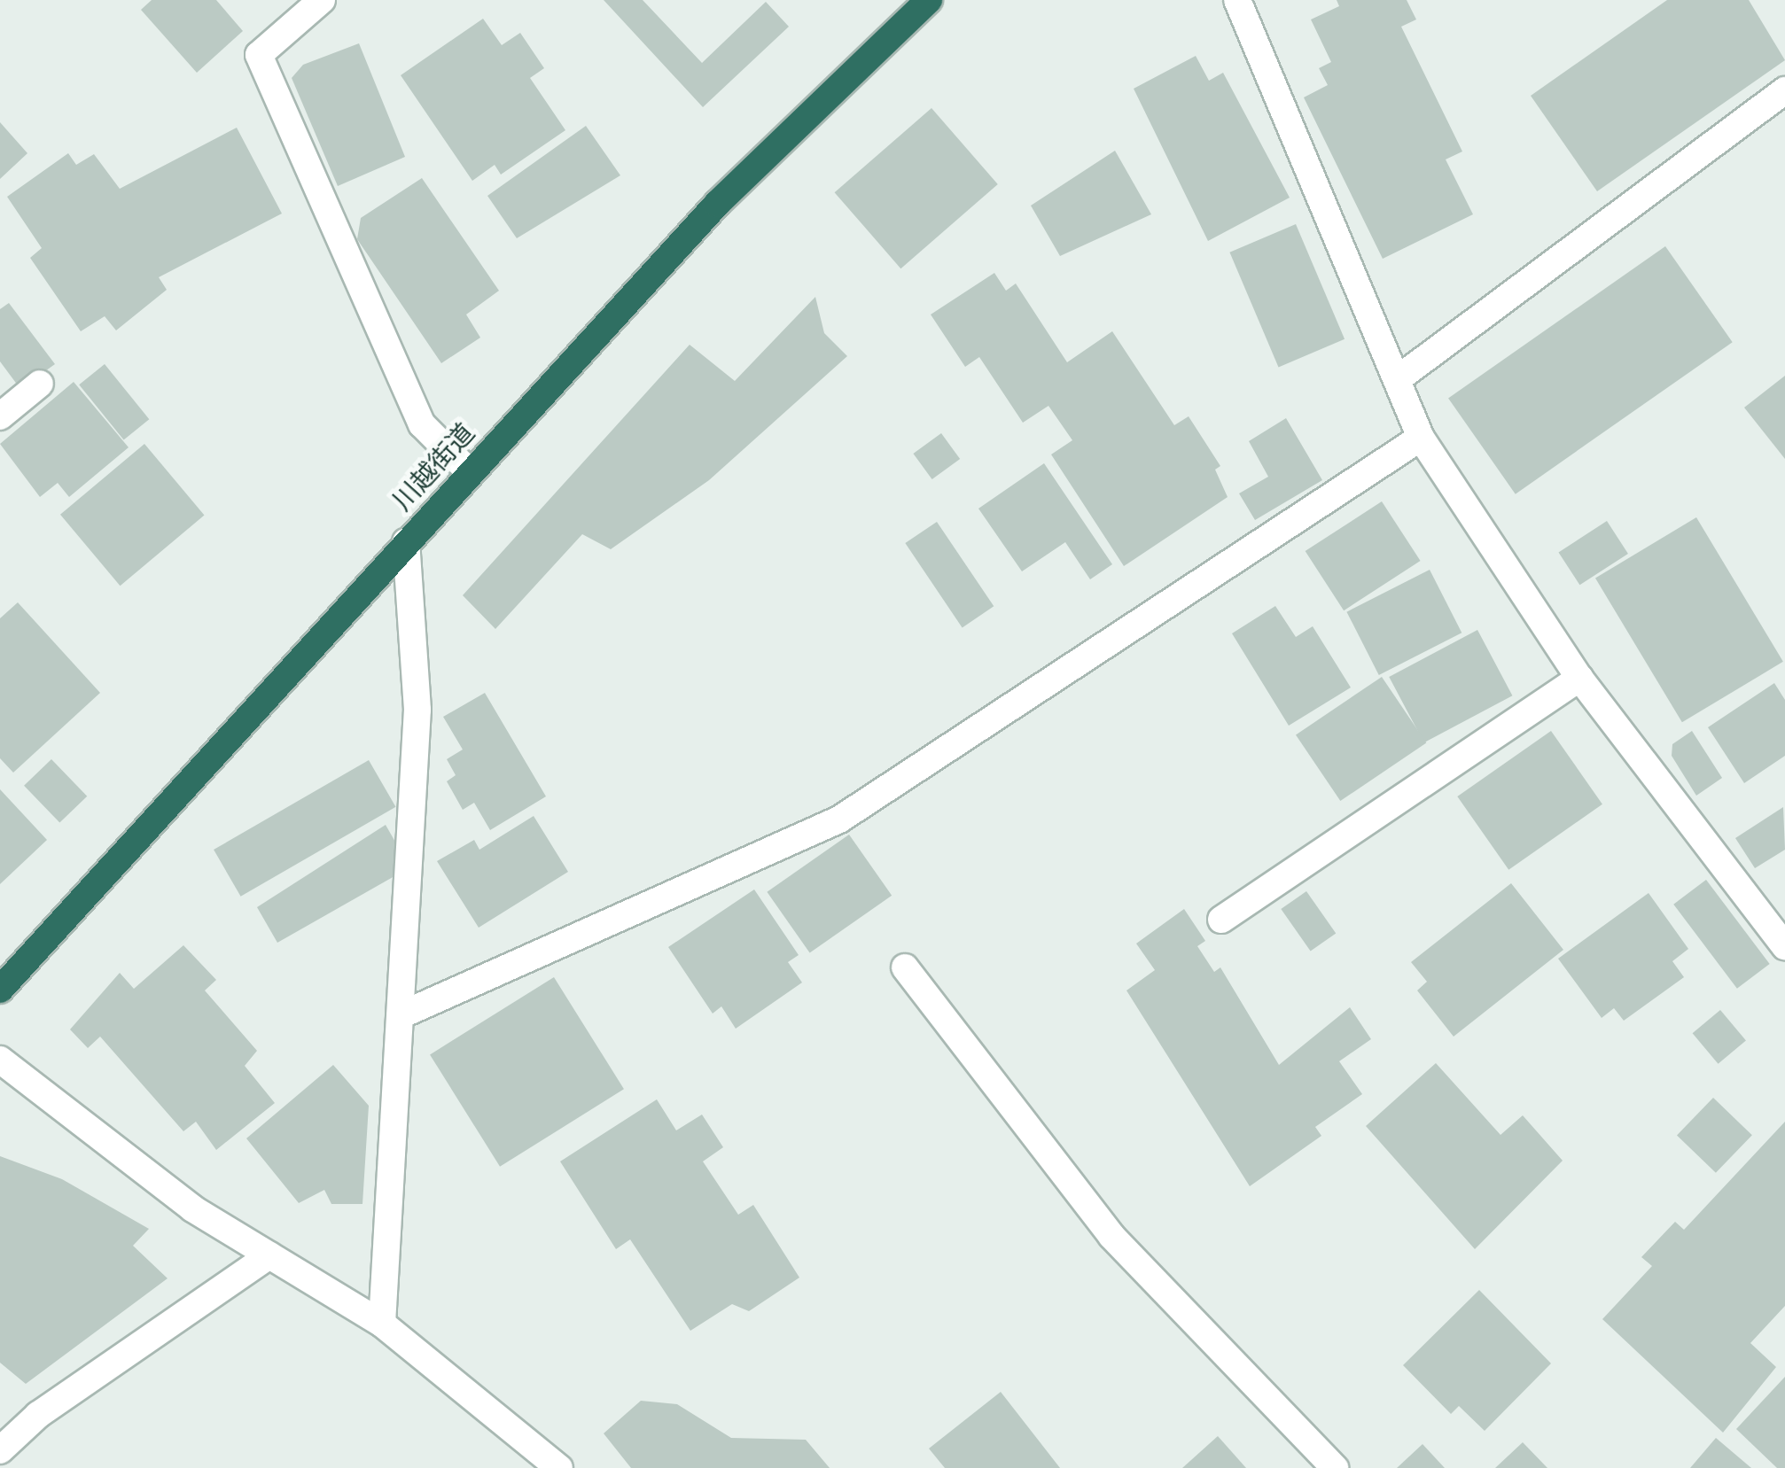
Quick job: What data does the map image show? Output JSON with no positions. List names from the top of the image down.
{
  "streets": {
    "highway": ["川越街道"]
  }
}
